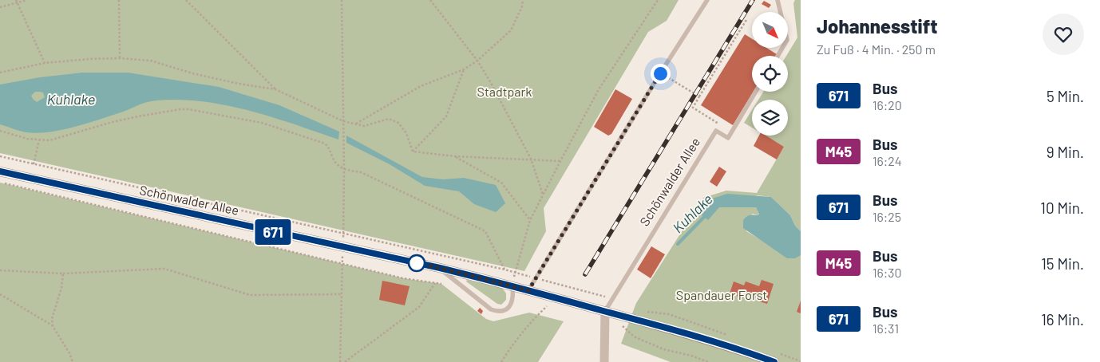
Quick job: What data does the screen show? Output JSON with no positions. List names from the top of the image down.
{
  "streets": {
    "main road": ["Schönwalder Allee"]
  },
  "water": ["Kuhlake"],
  "parks": ["Stadtpark", "Spandauer Forst"],
  "lines": ["bus line 671"],
  "north": "bottom right",
  "page": {
    "on_map": "671",
    "heading": ["Johannesstift", "Zu Fuß · 4 Min. · 250 m"],
    "list": [
      {
        "mark": "671",
        "name": "Bus",
        "note": "16:20",
        "value": "5 Min."
      },
      {
        "mark": "M45",
        "name": "Bus",
        "note": "16:24",
        "value": "9 Min."
      },
      {
        "mark": "671",
        "name": "Bus",
        "note": "16:25",
        "value": "10 Min."
      },
      {
        "mark": "M45",
        "name": "Bus",
        "note": "16:30",
        "value": "15 Min."
      },
      {
        "mark": "671",
        "name": "Bus",
        "note": "16:31",
        "value": "16 Min."
      }
    ]
  }
}
